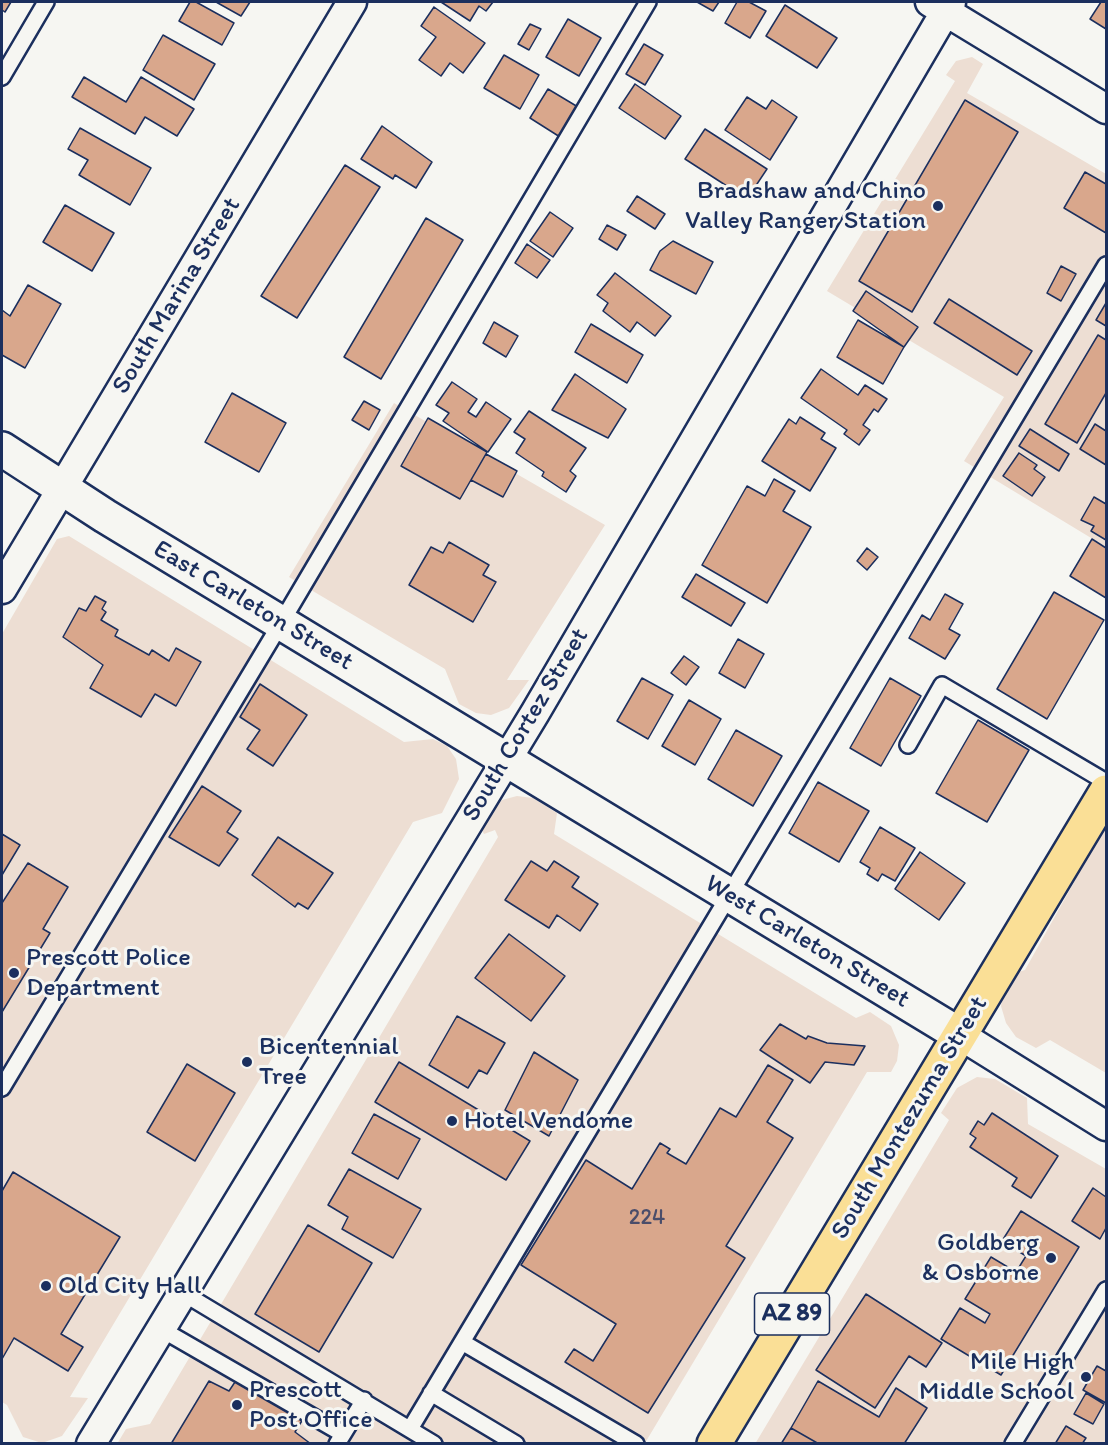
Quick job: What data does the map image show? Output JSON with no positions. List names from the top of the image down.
{
  "streets": {
    "main road": ["South Montezuma Street", "AZ 89"],
    "street": [
      "South Marina Street",
      "East Carleton Street",
      "South Cortez Street",
      "West Carleton Street"
    ]
  },
  "crossings": [
    ["South Marina Street", "East Carleton Street"],
    ["East Carleton Street", "South Cortez Street"],
    ["East Carleton Street", "West Carleton Street"],
    ["South Cortez Street", "West Carleton Street"],
    ["West Carleton Street", "South Montezuma Street"]
  ],
  "places": [
    "Bradshaw and Chino Valley Ranger Station",
    "Prescott Police Department",
    "Bicentennial Tree",
    "Hotel Vendome",
    "Goldberg & Osborne",
    "Old City Hall",
    "Mile High Middle School",
    "Prescott Post Office"
  ],
  "house_numbers": ["224"]
}
